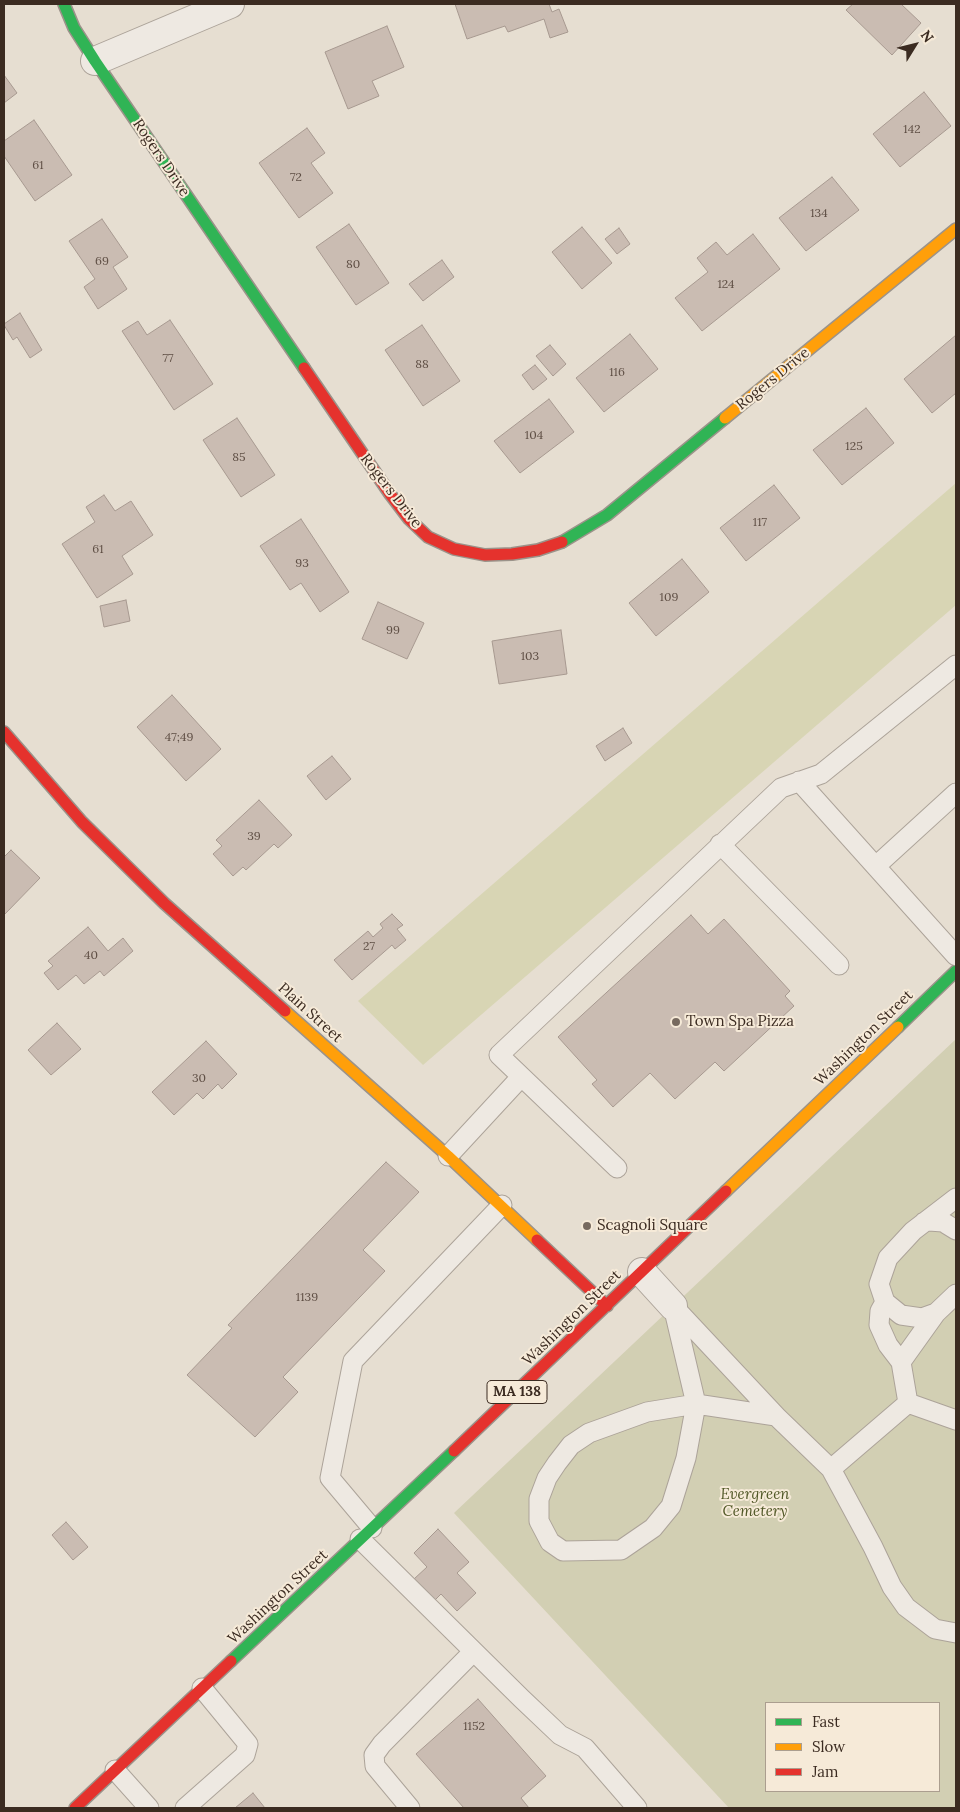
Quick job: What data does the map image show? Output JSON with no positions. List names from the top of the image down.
{
  "streets": {
    "street": [
      "Rogers Drive",
      "Plain Street",
      "Washington Street",
      "MA 138"
    ]
  },
  "crossings": [
    ["Plain Street", "Washington Street"]
  ],
  "parks": ["Evergreen Cemetery"],
  "places": ["Town Spa Pizza", "Scagnoli Square"],
  "house_numbers": [
    "142",
    "61",
    "72",
    "134",
    "69",
    "80",
    "124",
    "77",
    "88",
    "116",
    "104",
    "125",
    "85",
    "117",
    "61",
    "93",
    "109",
    "99",
    "103",
    "47;49",
    "39",
    "27",
    "40",
    "30",
    "1139",
    "1152"
  ],
  "legend": ["Fast", "Slow", "Jam"],
  "north": "top right"
}
